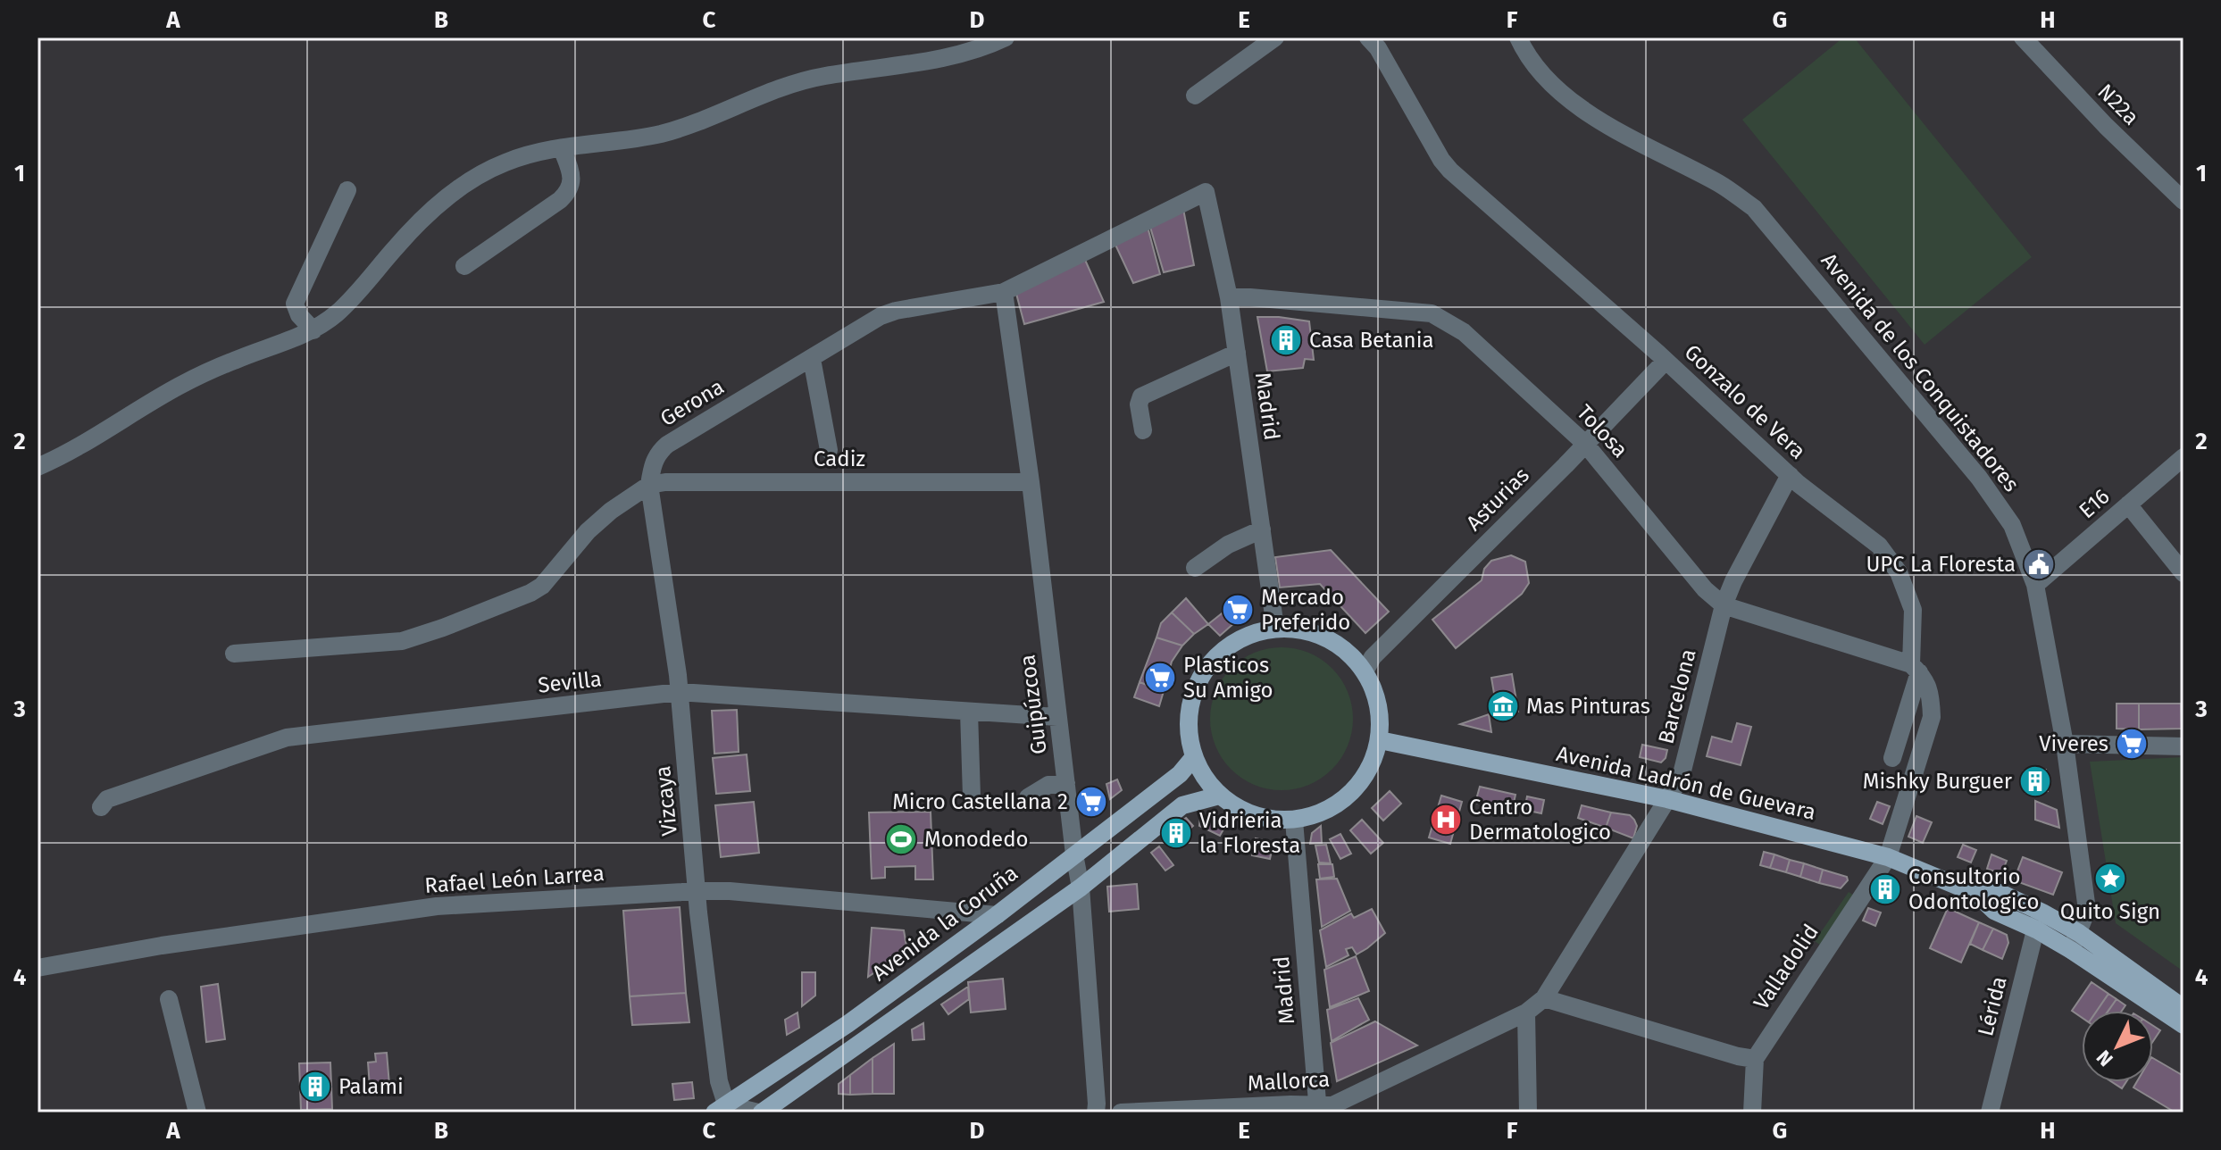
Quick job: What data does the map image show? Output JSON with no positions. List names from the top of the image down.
{
  "streets": {
    "main road": ["Avenida Ladrón de Guevara", "Avenida la Coruña"],
    "street": [
      "N22a",
      "Avenida de los Conquistadores",
      "Gonzalo de Vera",
      "Gerona",
      "Madrid",
      "Tolosa",
      "Cadiz",
      "Asturias",
      "E16",
      "Sevilla",
      "Barcelona",
      "Guipúzcoa",
      "Vizcaya",
      "Rafael León Larrea",
      "Valladolid",
      "Lérida",
      "Mallorca"
    ]
  },
  "crossings": [
    ["Avenida de los Conquistadores", "E16"],
    ["Avenida de los Conquistadores", "Avenida Ladrón de Guevara"],
    ["Gonzalo de Vera", "Tolosa"],
    ["Gonzalo de Vera", "Asturias"],
    ["Gonzalo de Vera", "Barcelona"],
    ["Gonzalo de Vera", "Avenida Ladrón de Guevara"],
    ["Gonzalo de Vera", "Valladolid"],
    ["Gerona", "Madrid"],
    ["Gerona", "Cadiz"],
    ["Gerona", "Guipúzcoa"],
    ["Gerona", "Vizcaya"],
    ["Madrid", "Tolosa"],
    ["Madrid", "Asturias"],
    ["Madrid", "Avenida Ladrón de Guevara"],
    ["Madrid", "Avenida la Coruña"],
    ["Madrid", "Mallorca"],
    ["Tolosa", "Asturias"],
    ["Tolosa", "Barcelona"],
    ["Cadiz", "Guipúzcoa"],
    ["Cadiz", "Vizcaya"],
    ["Asturias", "Avenida Ladrón de Guevara"],
    ["Asturias", "Avenida la Coruña"],
    ["Sevilla", "Guipúzcoa"],
    ["Sevilla", "Vizcaya"],
    ["Barcelona", "Avenida Ladrón de Guevara"],
    ["Barcelona", "Mallorca"],
    ["Guipúzcoa", "Avenida la Coruña"],
    ["Avenida Ladrón de Guevara", "Avenida la Coruña"],
    ["Avenida Ladrón de Guevara", "Valladolid"],
    ["Avenida Ladrón de Guevara", "Lérida"],
    ["Vizcaya", "Rafael León Larrea"],
    ["Vizcaya", "Avenida la Coruña"],
    ["Rafael León Larrea", "Avenida la Coruña"]
  ],
  "places": {
    "building": [
      "Casa Betania",
      "Mishky Burguer",
      "Vidrieria la Floresta",
      "Consultorio Odontologico",
      "Palami"
    ],
    "public building": ["UPC La Floresta"],
    "supermarket": [
      "Mercado Preferido",
      "Plasticos Su Amigo",
      "Viveres",
      "Micro Castellana 2"
    ],
    "museum": ["Mas Pinturas"],
    "hospital": ["Centro Dermatologico"],
    "sports": ["Monodedo"],
    "place": ["Quito Sign"]
  },
  "north": "bottom left",
  "grid": {
    "columns": [
      "A",
      "B",
      "C",
      "D",
      "E",
      "F",
      "G",
      "H"
    ],
    "rows": [
      "1",
      "2",
      "3",
      "4"
    ]
  }
}
